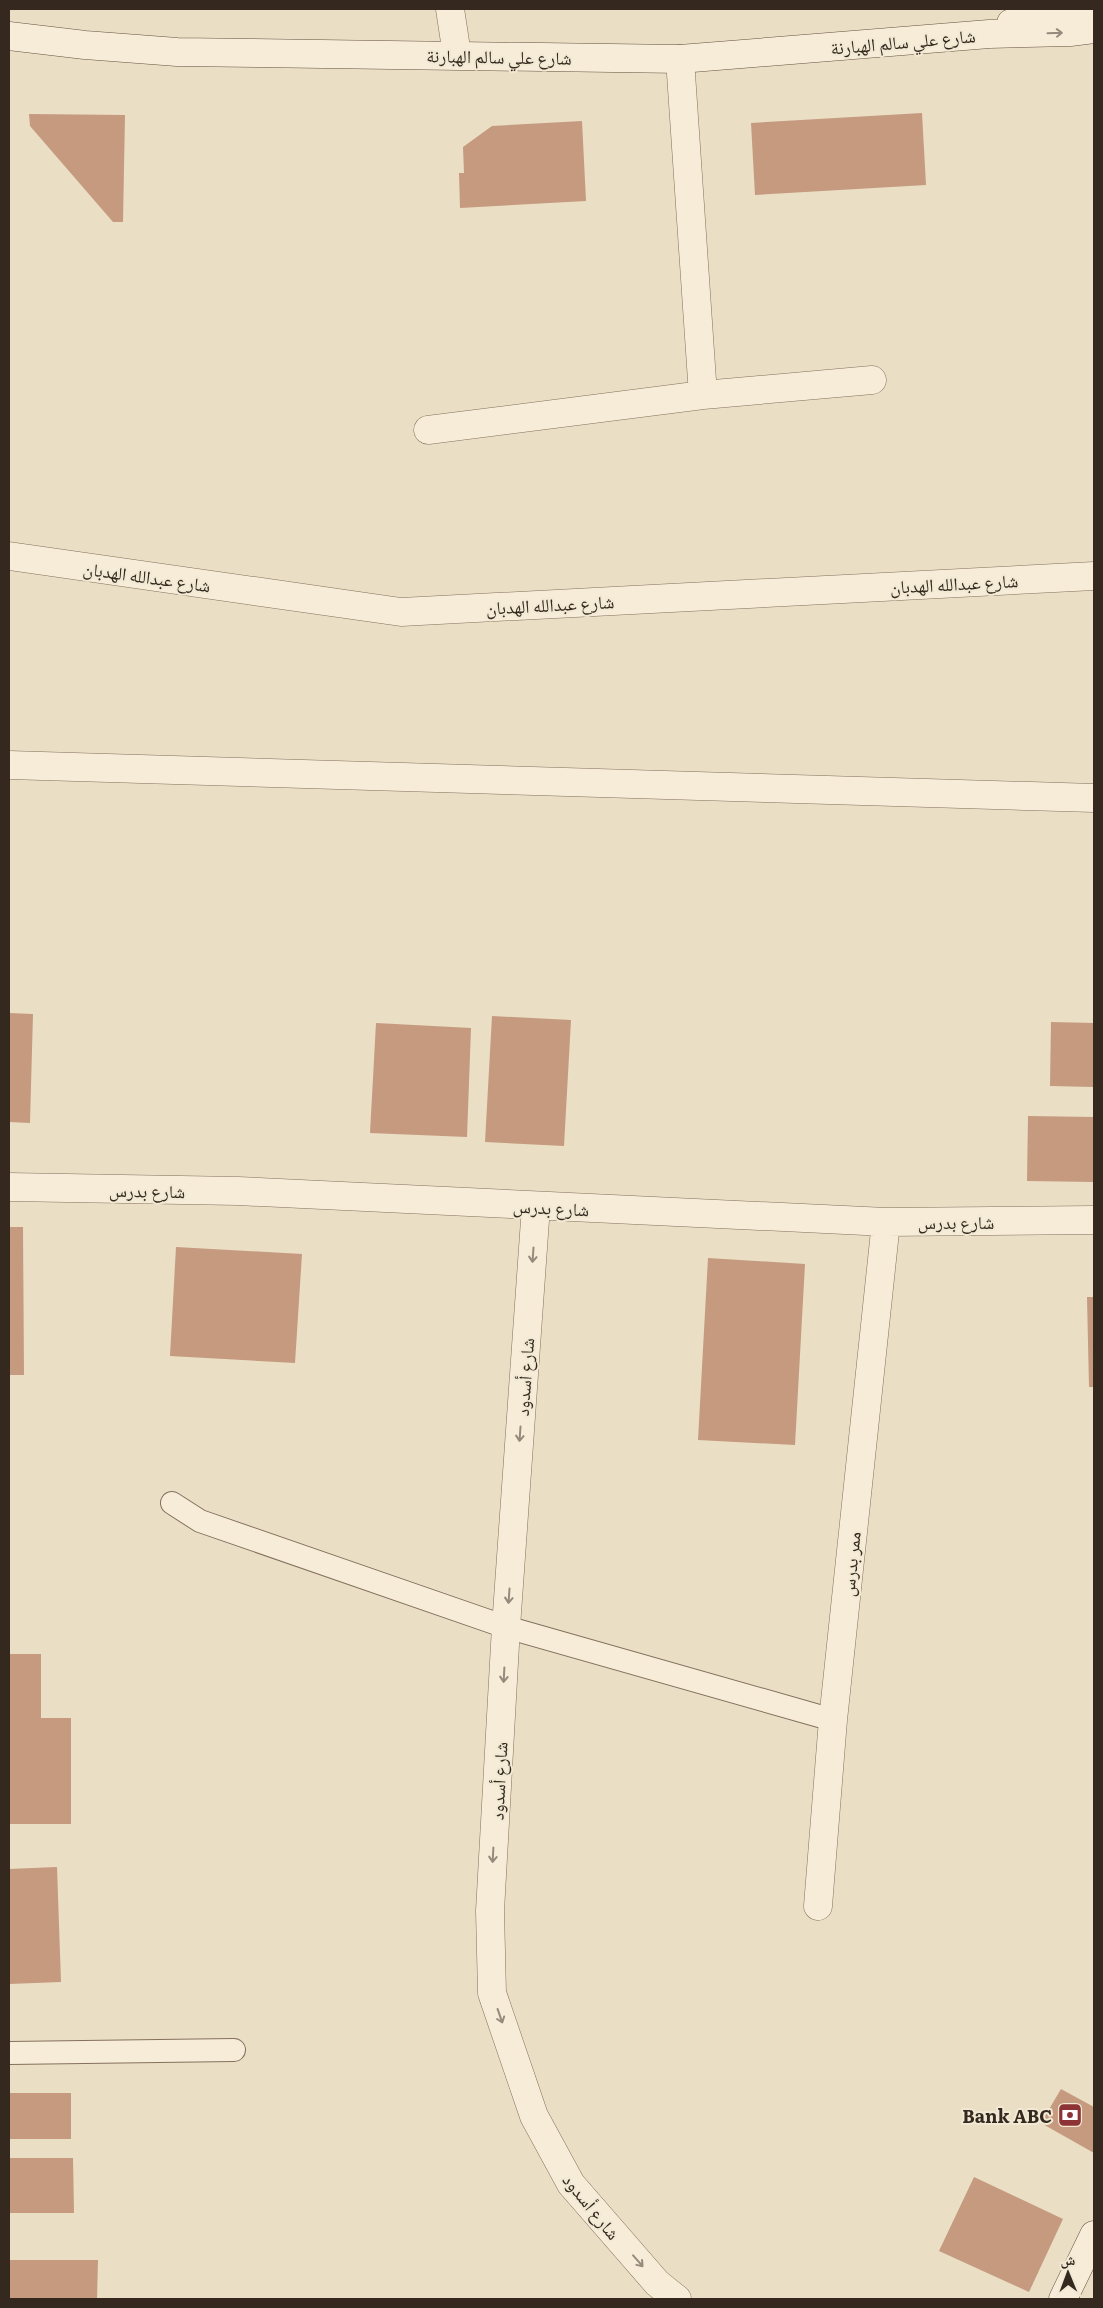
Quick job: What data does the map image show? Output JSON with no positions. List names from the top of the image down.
{
  "streets": {
    "street": [
      "شارع علي سالم الهبارنة",
      "شارع عبدالله الهدبان",
      "شارع بدرس",
      "شارع أسدود",
      "ممر بدرس"
    ]
  },
  "crossings": [
    ["شارع بدرس", "شارع أسدود"],
    ["شارع بدرس", "ممر بدرس"]
  ],
  "one_way": ["شارع أسدود"],
  "places": {
    "bank": ["Bank ABC"]
  },
  "north": "top"
}
